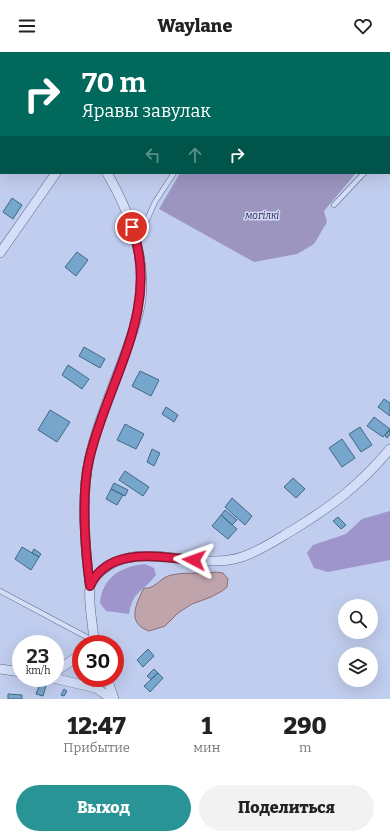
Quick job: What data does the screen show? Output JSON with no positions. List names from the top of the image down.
{
  "parks": ["могілкі"],
  "page": {
    "header": "Waylane",
    "turn": ["70 m", "Яравы завулак"],
    "speed": "23 km/h",
    "limit": "30",
    "eta": [
      "12:47",
      "Прибытие",
      "1",
      "мин",
      "290",
      "m"
    ],
    "buttons": ["Выход", "Поделиться"]
  }
}
